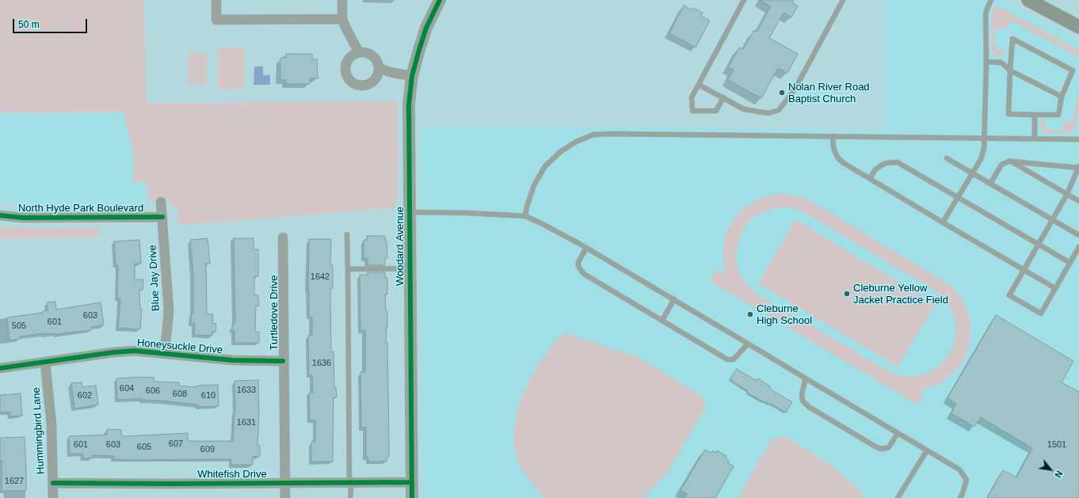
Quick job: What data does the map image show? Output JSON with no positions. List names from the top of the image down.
{
  "streets": {
    "street": [
      "North Hyde Park Boulevard",
      "Woodard Avenue",
      "Blue Jay Drive",
      "Turtledove Drive",
      "Honeysuckle Drive",
      "Hummingbird Lane",
      "Whitefish Drive"
    ]
  },
  "crossings": [
    ["North Hyde Park Boulevard", "Blue Jay Drive"],
    ["Woodard Avenue", "Whitefish Drive"],
    ["Blue Jay Drive", "Honeysuckle Drive"],
    ["Turtledove Drive", "Honeysuckle Drive"],
    ["Turtledove Drive", "Whitefish Drive"],
    ["Honeysuckle Drive", "Hummingbird Lane"],
    ["Hummingbird Lane", "Whitefish Drive"]
  ],
  "places": ["Nolan River Road Baptist Church", "Cleburne Yellow Jacket Practice Field", "Cleburne High School"],
  "house_numbers": [
    "1642",
    "603",
    "601",
    "505",
    "1636",
    "604",
    "1633",
    "606",
    "608",
    "602",
    "610",
    "1631",
    "607",
    "601",
    "603",
    "1501",
    "605",
    "609",
    "1627"
  ],
  "scale_bar": "50 m",
  "north": "bottom right"
}
